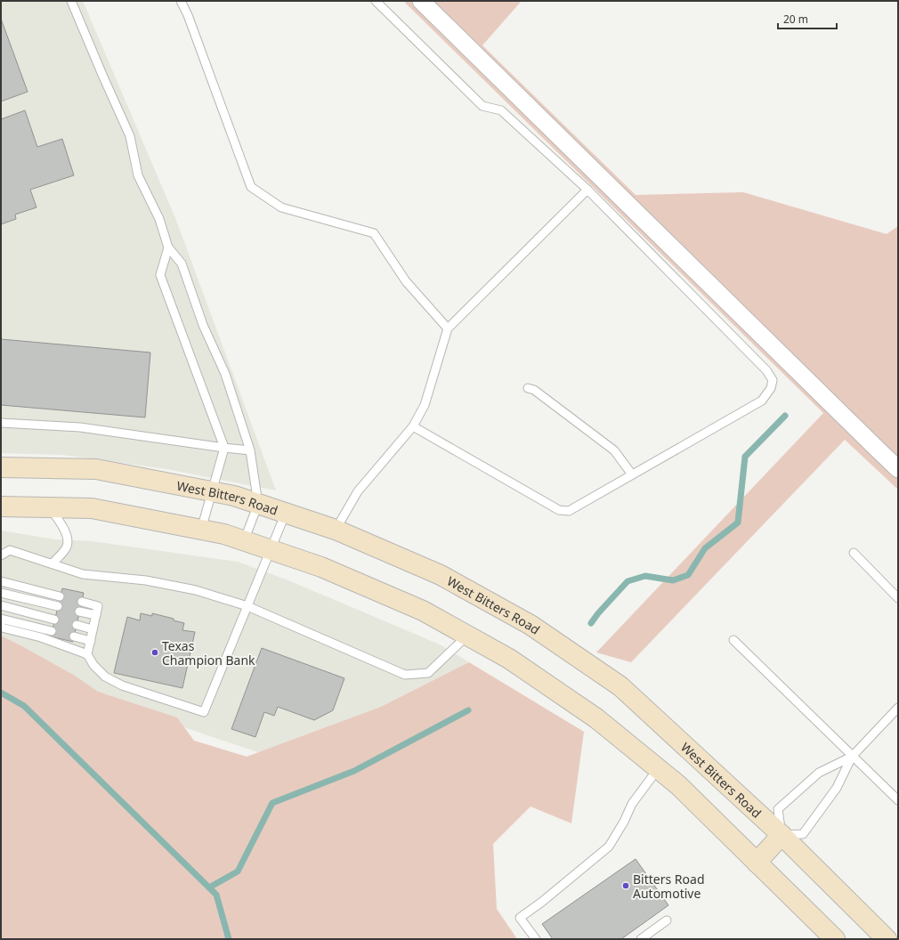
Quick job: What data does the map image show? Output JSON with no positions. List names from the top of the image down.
{
  "streets": {
    "main road": ["West Bitters Road"]
  },
  "places": ["Texas Champion Bank", "Bitters Road Automotive"],
  "scale_bar": "20 m"
}
